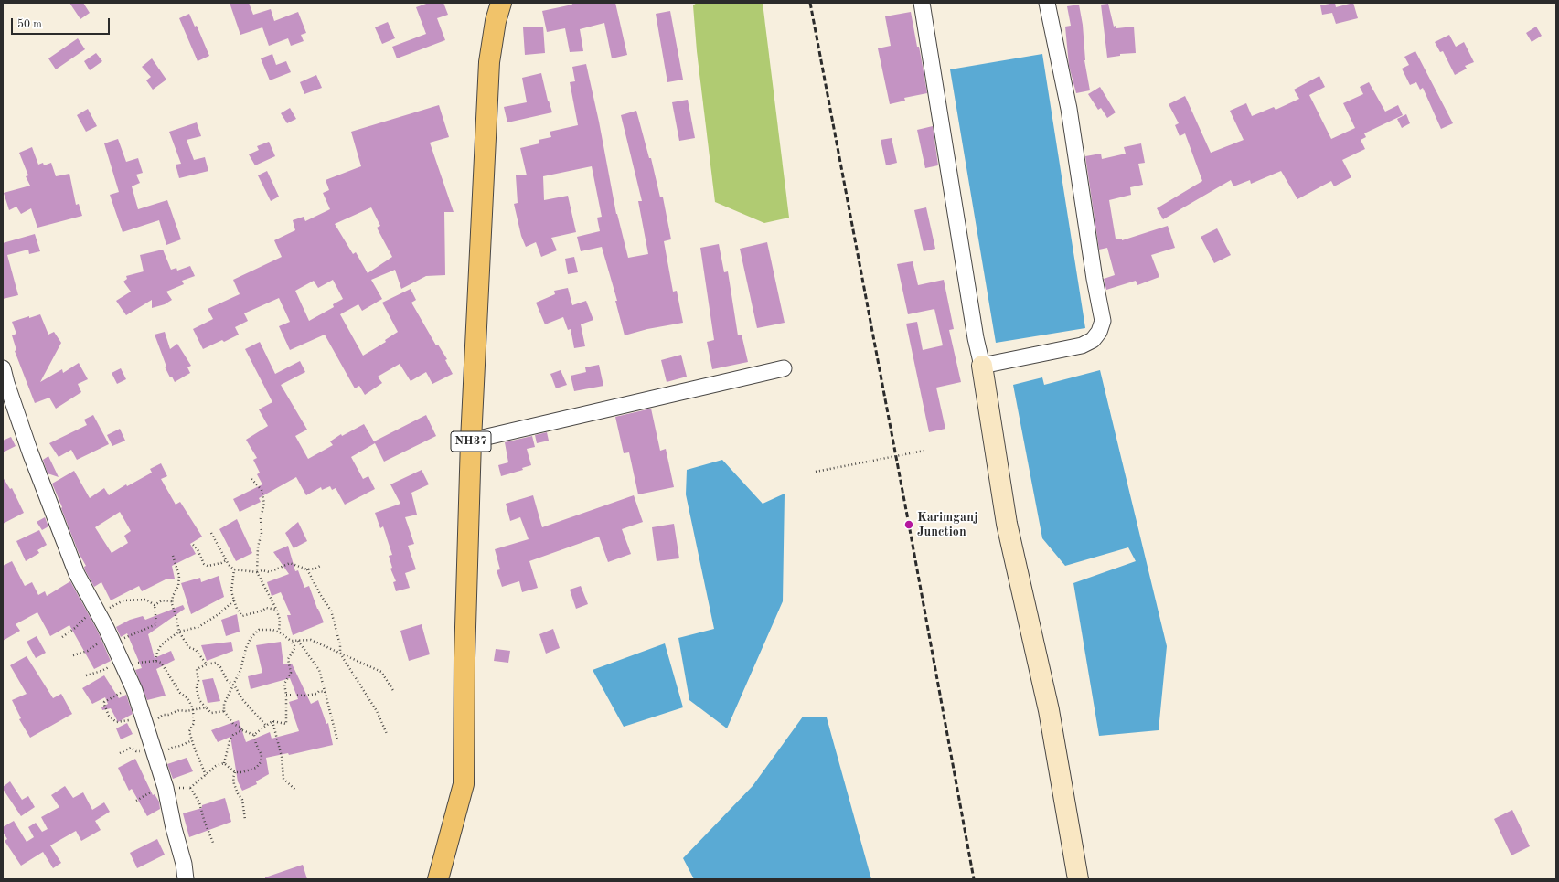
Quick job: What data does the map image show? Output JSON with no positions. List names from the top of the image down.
{
  "streets": {
    "highway": ["NH37"]
  },
  "places": ["Karimganj Junction"],
  "scale_bar": "50 m"
}
